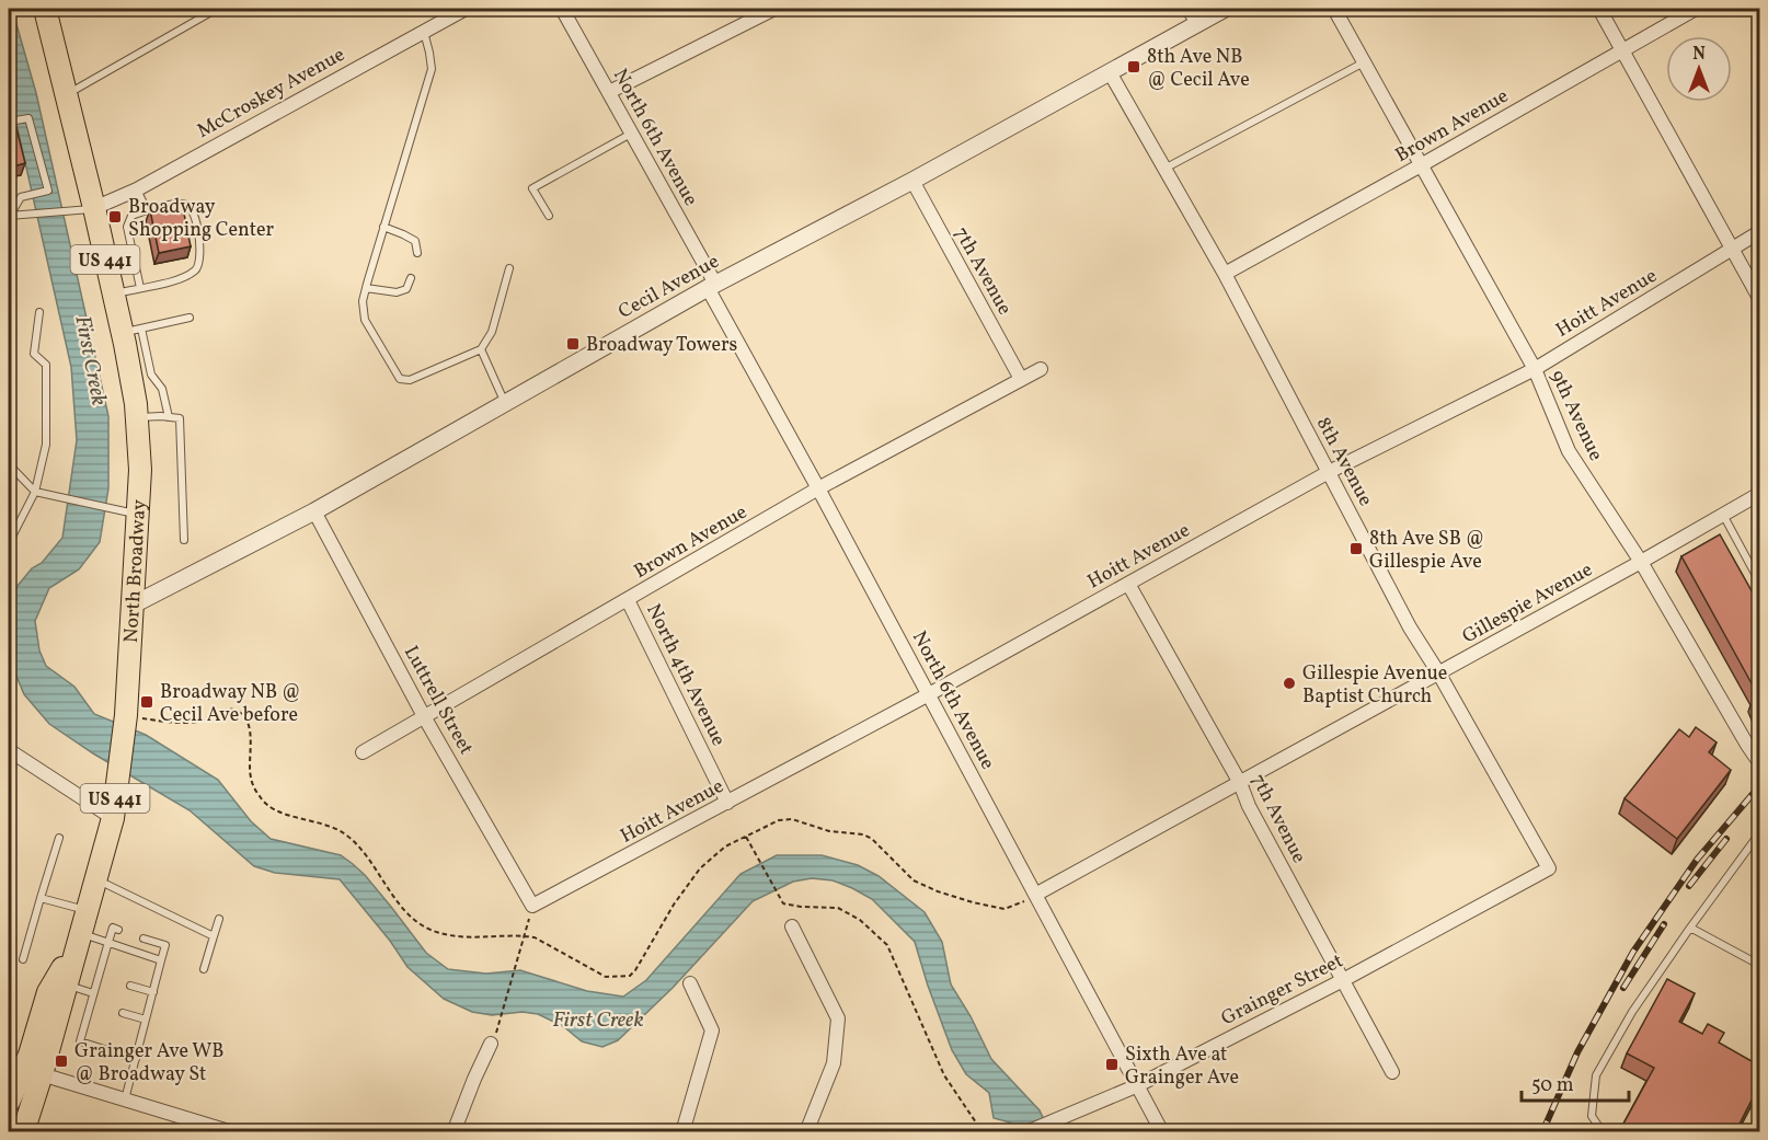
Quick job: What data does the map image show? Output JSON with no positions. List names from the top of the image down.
{
  "streets": {
    "main road": ["US 441", "North Broadway"],
    "street": [
      "McCroskey Avenue",
      "Brown Avenue",
      "North 6th Avenue",
      "7th Avenue",
      "Cecil Avenue",
      "Hoitt Avenue",
      "9th Avenue",
      "8th Avenue",
      "Gillespie Avenue",
      "North 4th Avenue",
      "Luttrell Street",
      "Grainger Street"
    ]
  },
  "crossings": [
    ["McCroskey Avenue", "North Broadway"],
    ["Brown Avenue", "North 6th Avenue"],
    ["Brown Avenue", "7th Avenue"],
    ["Brown Avenue", "9th Avenue"],
    ["Brown Avenue", "8th Avenue"],
    ["Brown Avenue", "North 4th Avenue"],
    ["Brown Avenue", "Luttrell Street"],
    ["North 6th Avenue", "Cecil Avenue"],
    ["North 6th Avenue", "Hoitt Avenue"],
    ["North 6th Avenue", "Gillespie Avenue"],
    ["North 6th Avenue", "Grainger Street"],
    ["7th Avenue", "Cecil Avenue"],
    ["7th Avenue", "Hoitt Avenue"],
    ["7th Avenue", "Gillespie Avenue"],
    ["7th Avenue", "Grainger Street"],
    ["Cecil Avenue", "8th Avenue"],
    ["Cecil Avenue", "North Broadway"],
    ["Cecil Avenue", "Luttrell Street"],
    ["Hoitt Avenue", "9th Avenue"],
    ["Hoitt Avenue", "8th Avenue"],
    ["Hoitt Avenue", "North 4th Avenue"],
    ["Hoitt Avenue", "Luttrell Street"],
    ["9th Avenue", "Gillespie Avenue"],
    ["8th Avenue", "Gillespie Avenue"],
    ["8th Avenue", "Grainger Street"]
  ],
  "water": ["First Creek"],
  "places": {
    "transit": [
      "8th Ave NB @ Cecil Ave",
      "Broadway Shopping Center",
      "Broadway Towers",
      "8th Ave SB @ Gillespie Ave",
      "Broadway NB @ Cecil Ave before",
      "Grainger Ave WB @ Broadway St",
      "Sixth Ave at Grainger Ave"
    ],
    "other": ["Gillespie Avenue Baptist Church"]
  },
  "scale_bar": "50 m",
  "north": "top"
}
